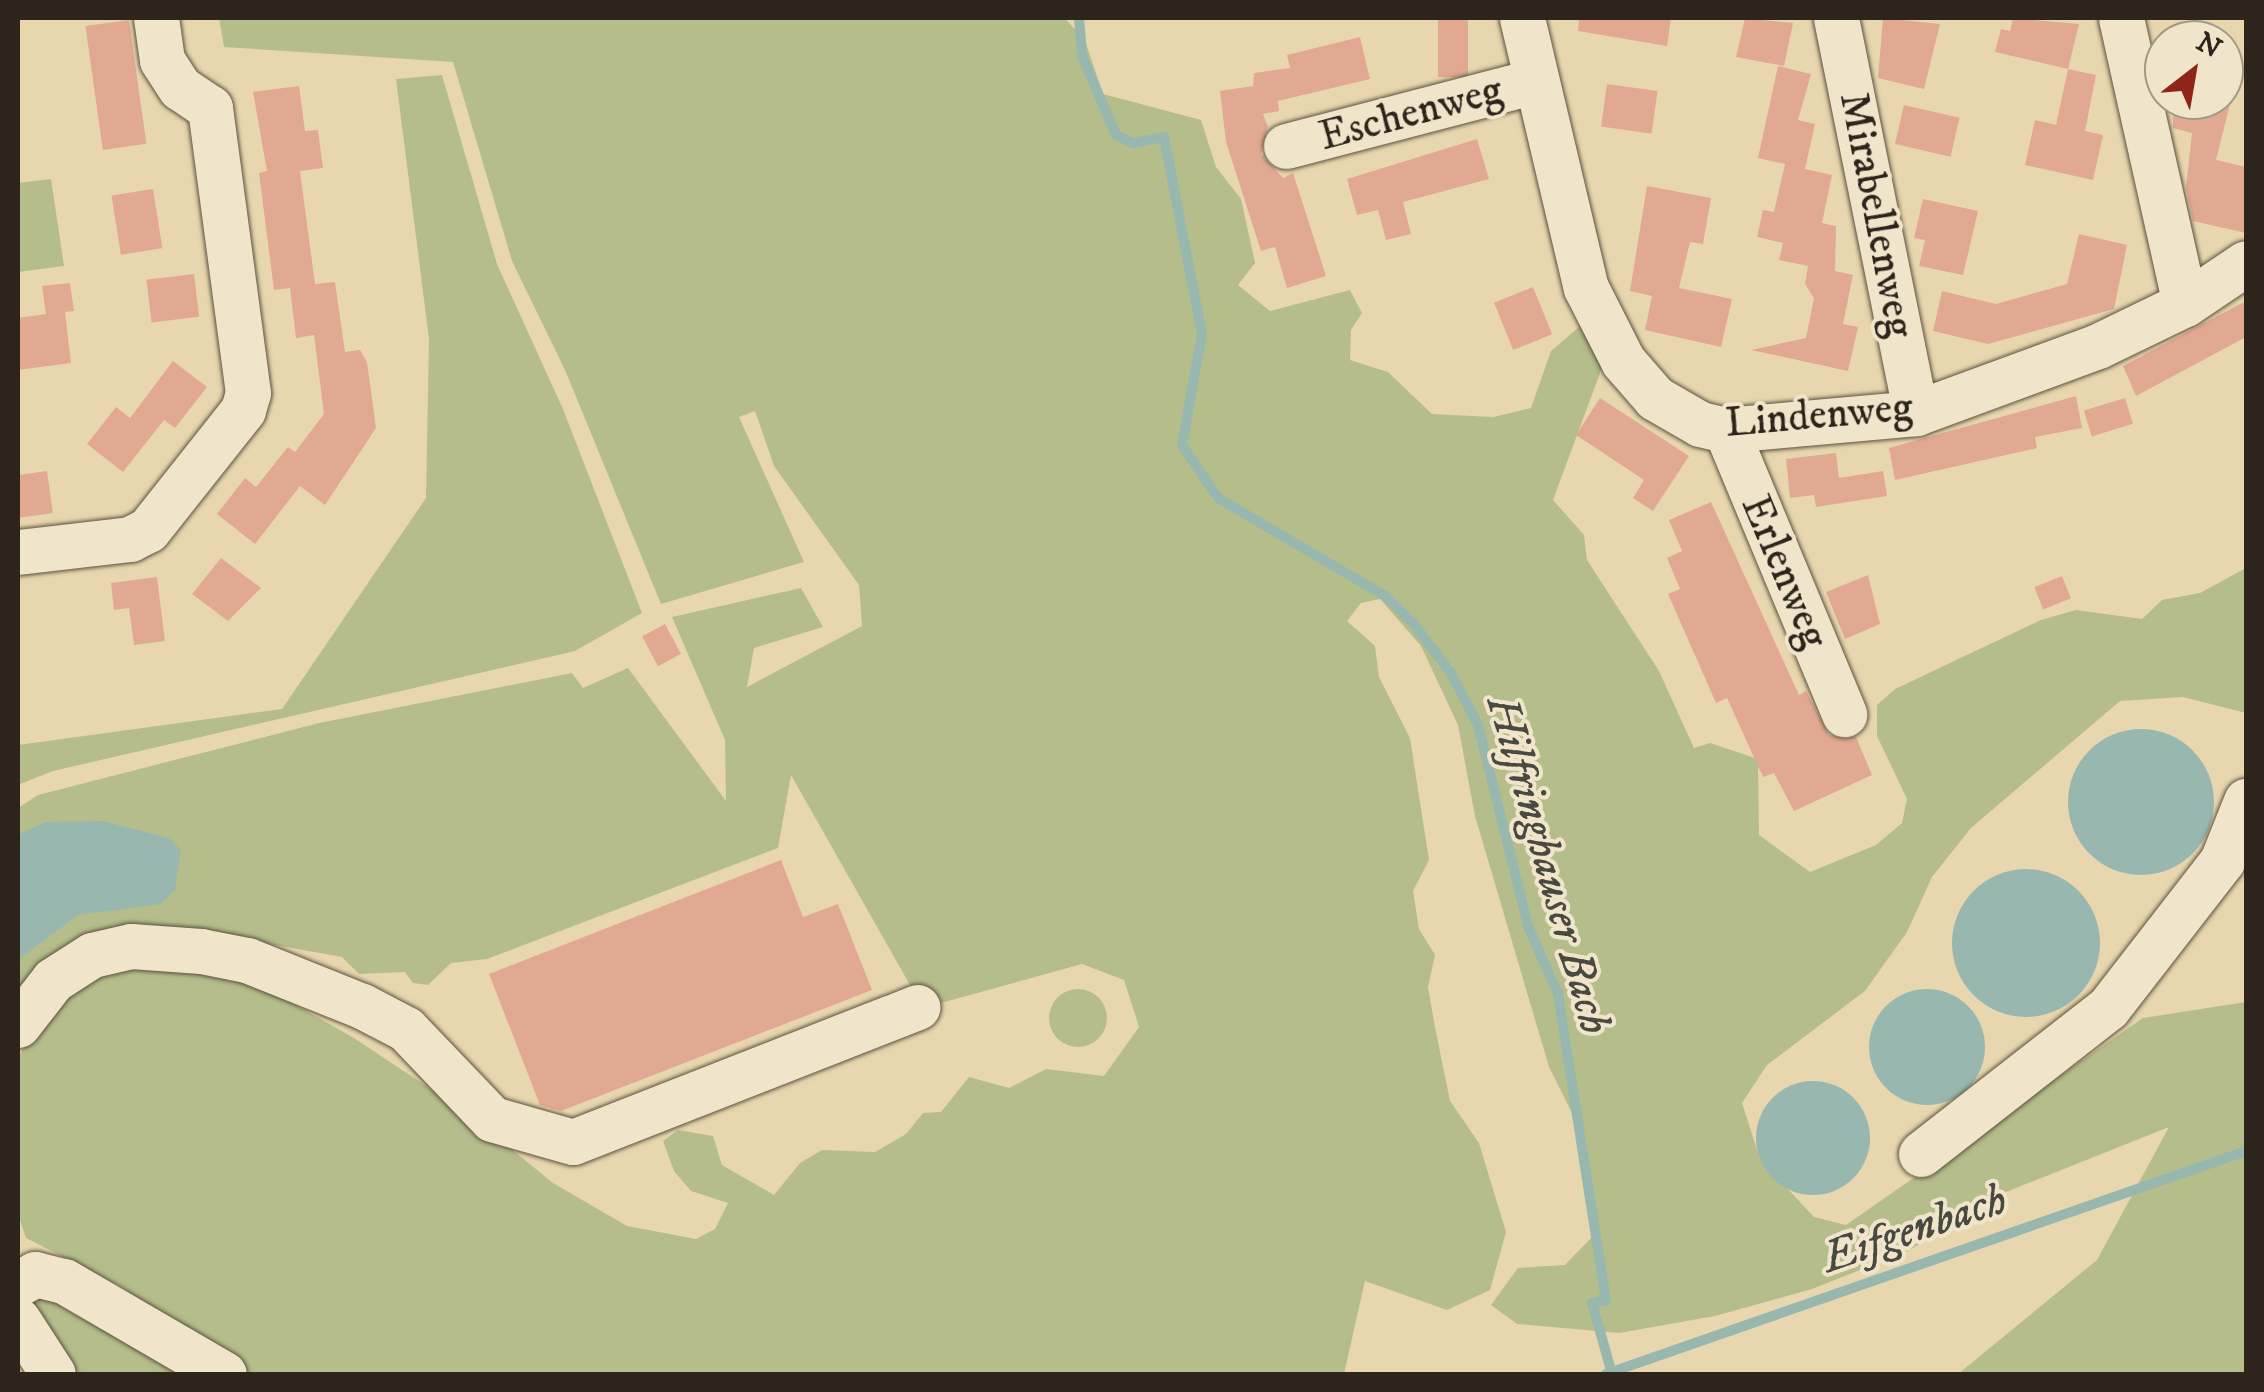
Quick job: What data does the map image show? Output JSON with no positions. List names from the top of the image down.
{
  "streets": {
    "street": [
      "Eschenweg",
      "Mirabellenweg",
      "Lindenweg",
      "Erlenweg"
    ]
  },
  "crossings": [
    ["Eschenweg", "Lindenweg"],
    ["Mirabellenweg", "Lindenweg"],
    ["Lindenweg", "Erlenweg"]
  ],
  "water": ["Hilfringhauser Bach", "Eifgenbach"],
  "north": "top right"
}
